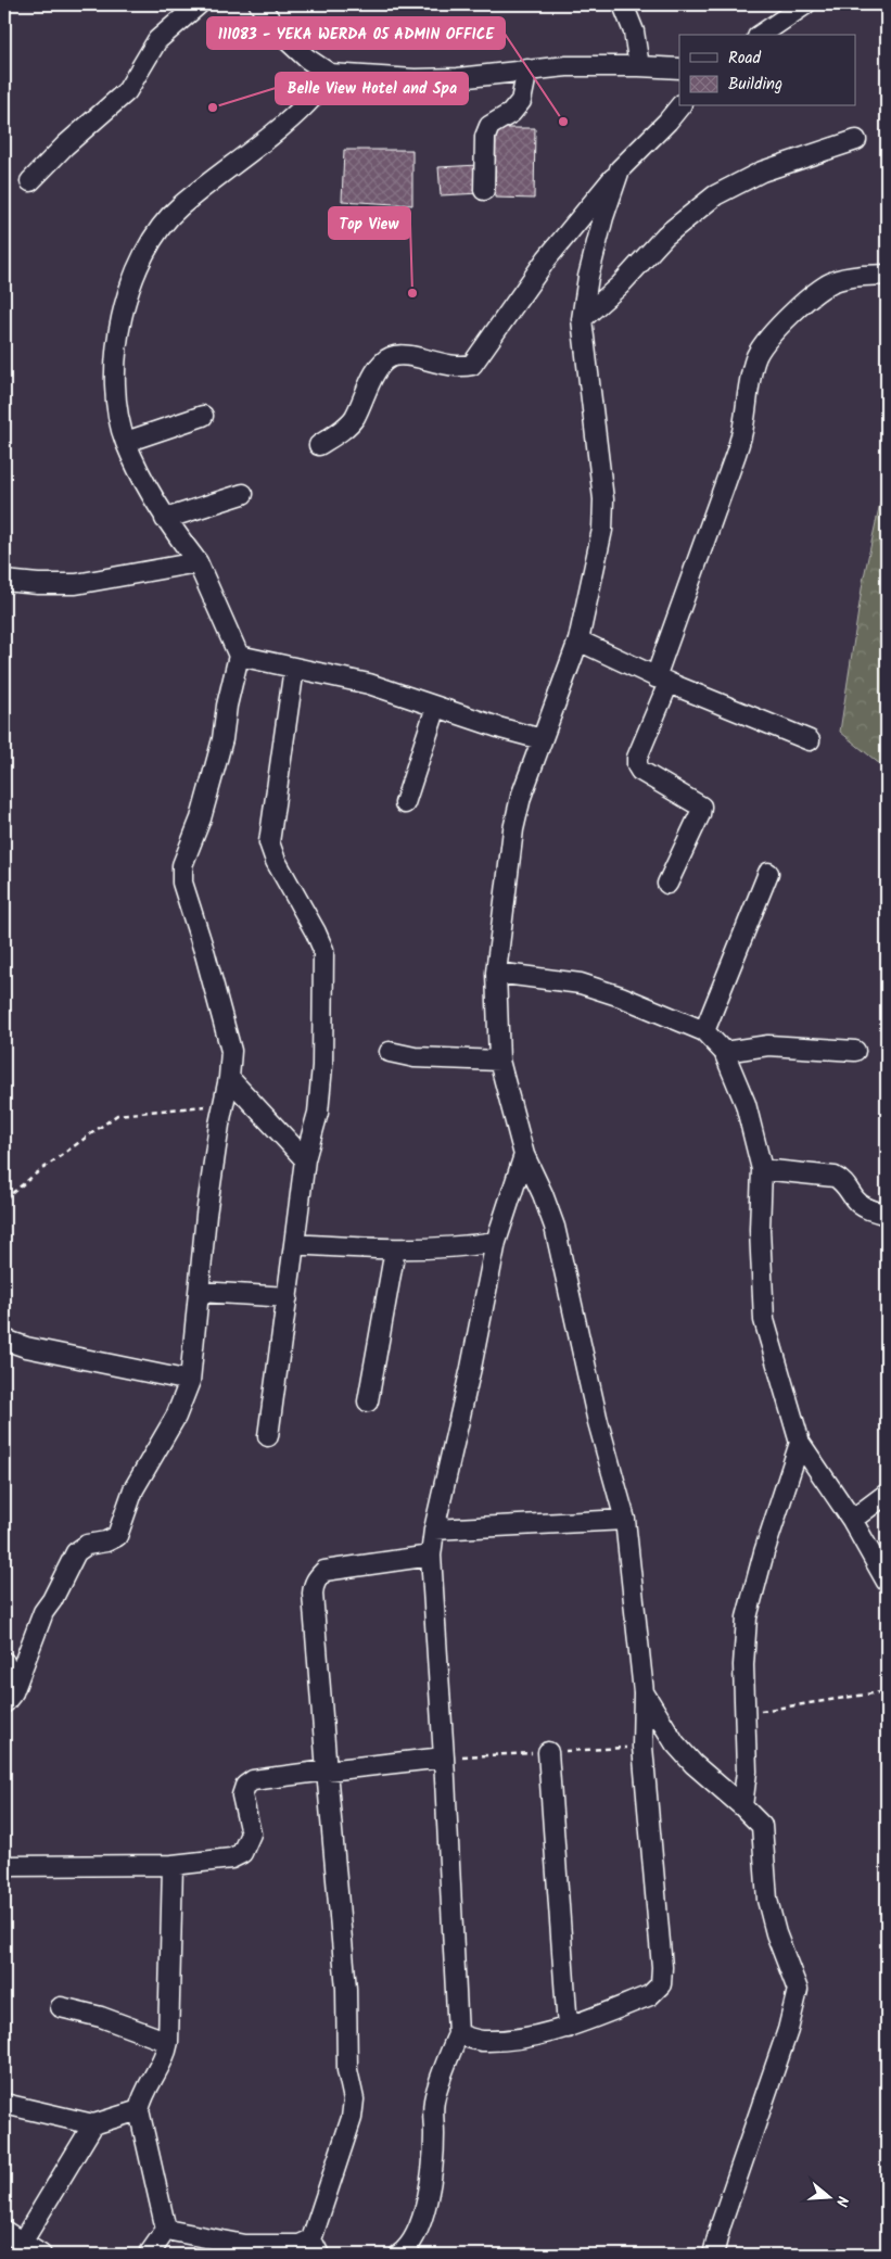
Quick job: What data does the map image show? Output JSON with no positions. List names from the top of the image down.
{
  "places": ["Belle View Hotel and Spa", "111083 - YEKA WERDA 05 ADMIN OFFICE", "Top View"],
  "legend": ["Road", "Building"],
  "north": "right"
}
